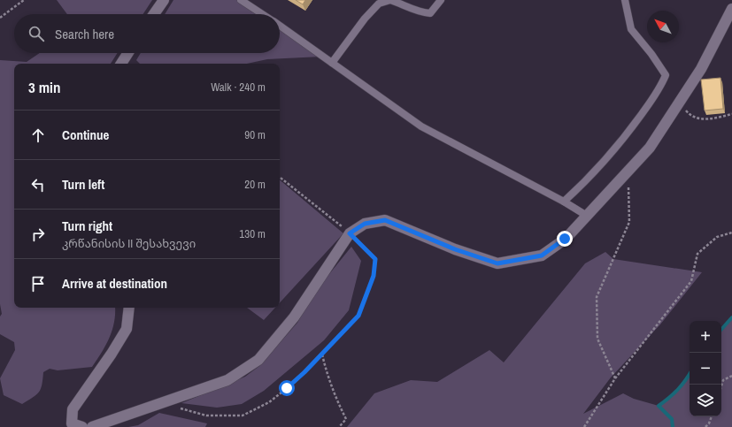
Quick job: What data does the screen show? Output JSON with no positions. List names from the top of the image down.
{
  "north": "top left",
  "page": {
    "search": "Search here",
    "heading": ["3 min", "Walk · 240 m"],
    "list": [
      ["Continue", "90 m"],
      ["Turn left", "20 m"],
      ["Turn right", "კრწანისის II შესახვევი", "130 m"],
      "Arrive at destination"
    ],
    "map_buttons": ["+", "−"]
  }
}
